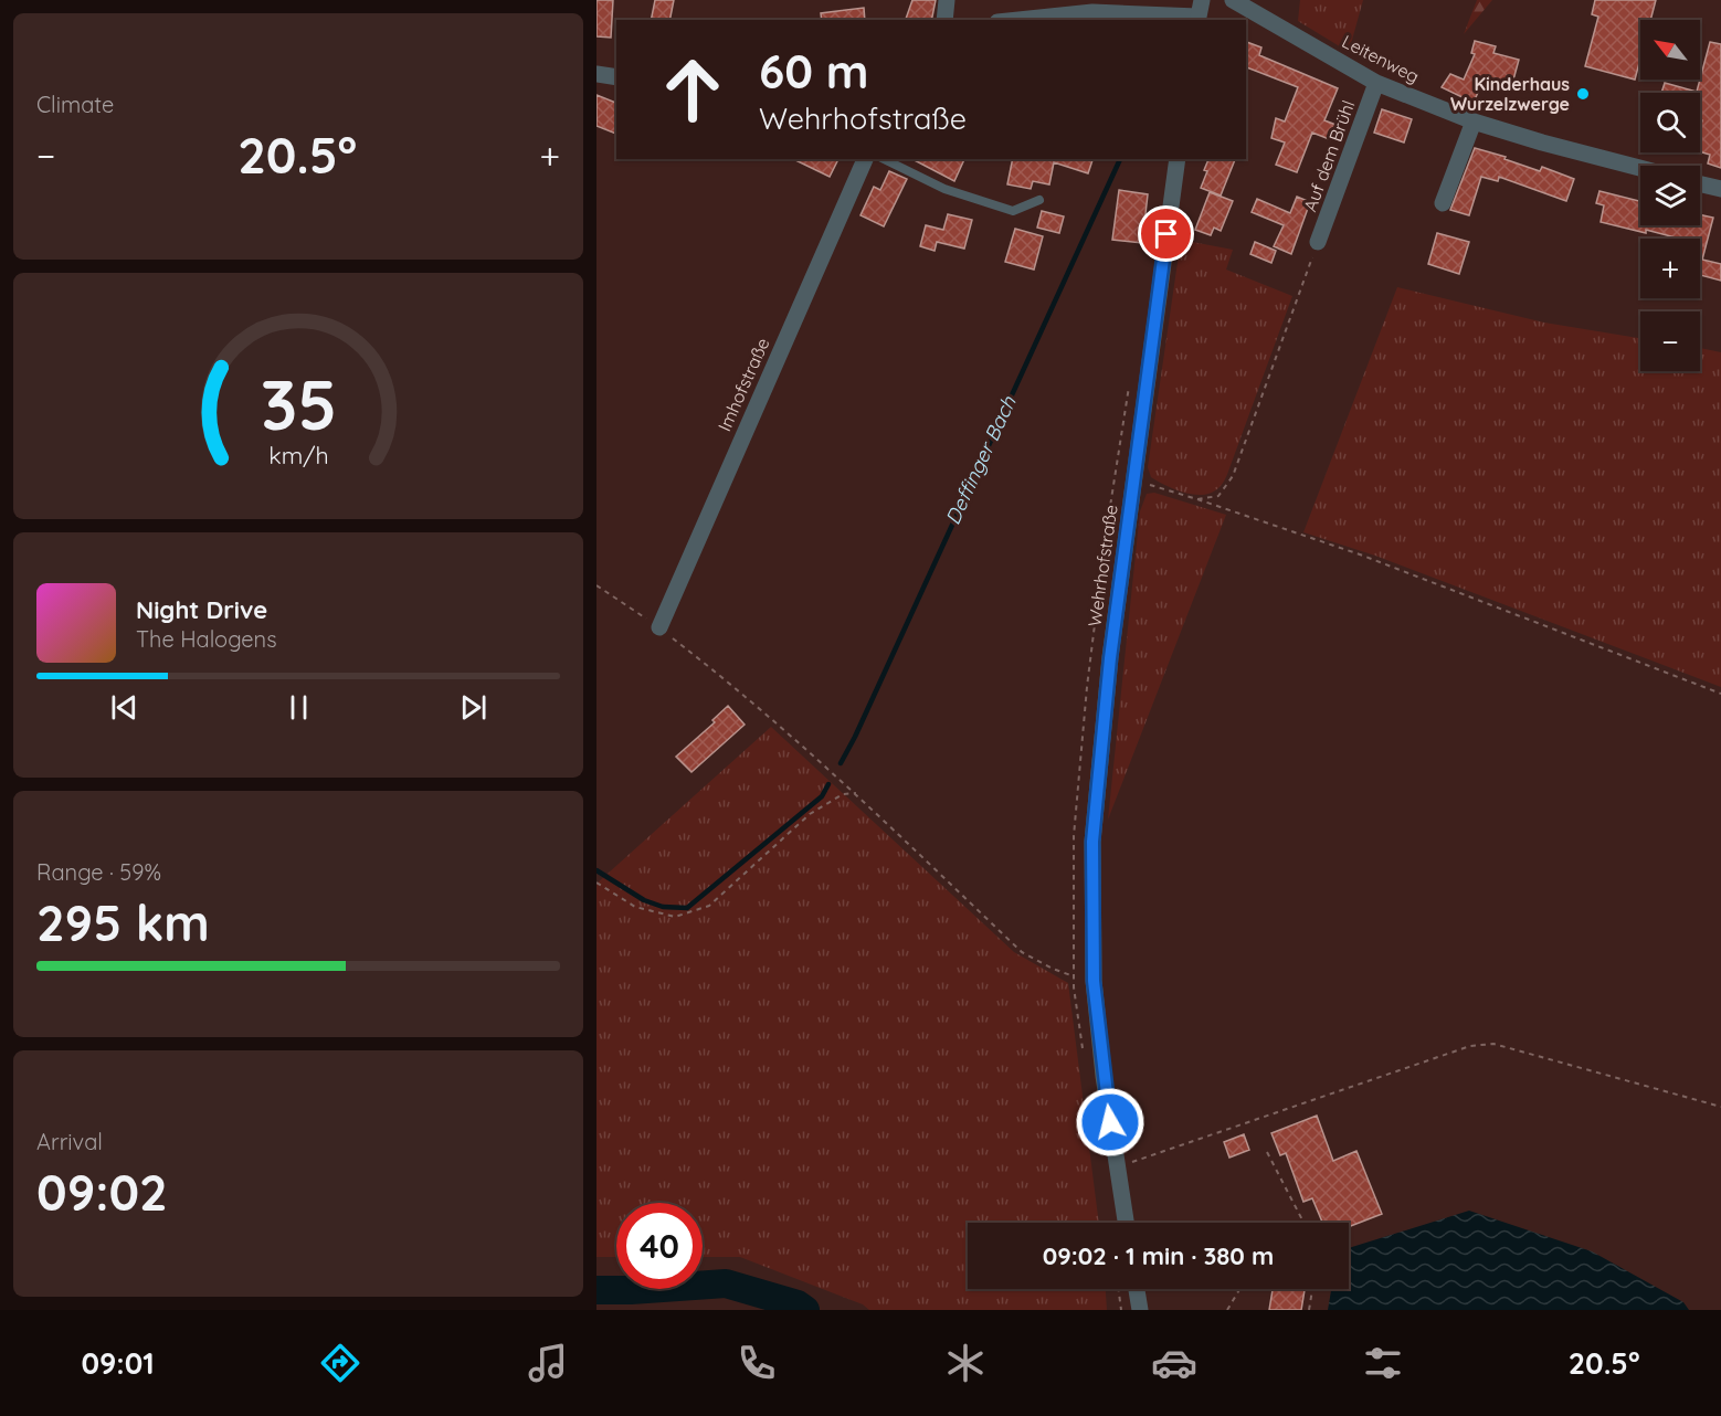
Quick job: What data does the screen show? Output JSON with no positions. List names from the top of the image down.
{
  "streets": {
    "street": [
      "Leitenweg",
      "Auf dem Brühl",
      "Imhofstraße",
      "Wehrhofstraße"
    ]
  },
  "crossings": [
    ["Leitenweg", "Auf dem Brühl"]
  ],
  "water": ["Deffinger Bach"],
  "places": ["Kinderhaus Wurzelzwerge"],
  "north": "top left",
  "page": {
    "tile": [
      "Climate",
      ["Range · 59%", "295 km"],
      ["Arrival", "09:02"]
    ],
    "map_buttons": ["+", "−"],
    "turn": ["60 m", "Wehrhofstraße"],
    "heat": ["−", "20.5°", "+"],
    "song": ["Night Drive", "The Halogens"],
    "limit": "40",
    "trip": "09:02 · 1 min · 380 m",
    "tabs": ["09:01", "20.5°"],
    "gauge": ["35", "km/h"]
  }
}
